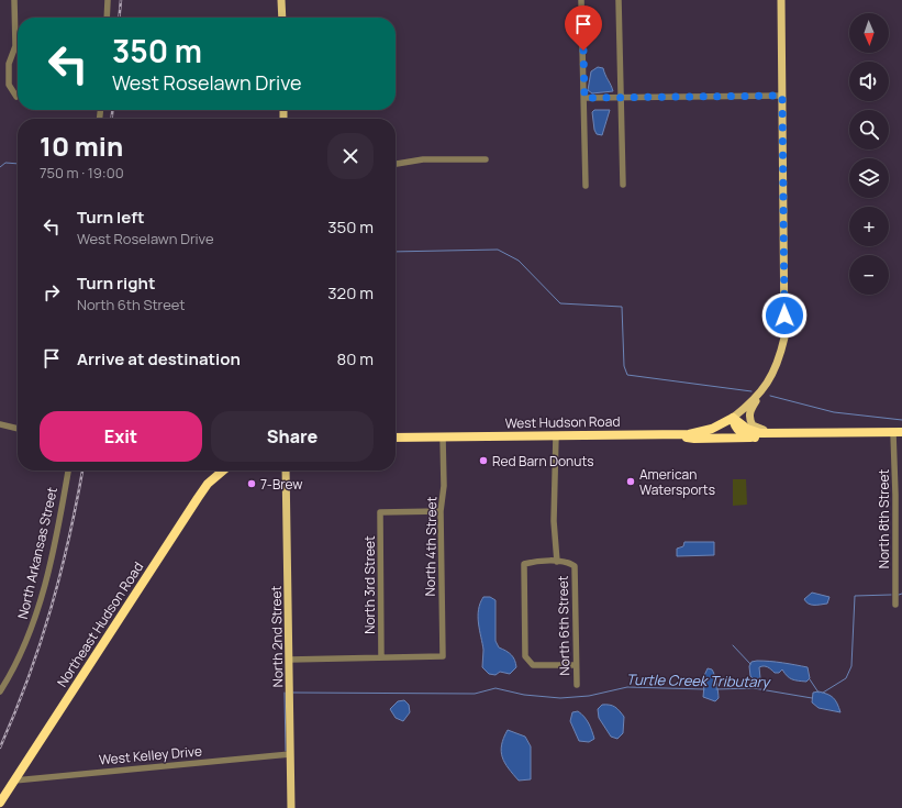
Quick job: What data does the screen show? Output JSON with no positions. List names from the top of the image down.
{
  "streets": {
    "highway": ["West Hudson Road", "Northeast Hudson Road"],
    "main road": ["North 2nd Street"],
    "street": [
      "North 8th Street",
      "North 4th Street",
      "North Arkansas Street",
      "North 3rd Street",
      "North 6th Street",
      "West Kelley Drive"
    ]
  },
  "crossings": [
    ["West Hudson Road", "North 4th Street"],
    ["West Hudson Road", "North 6th Street"],
    ["North 4th Street", "North 3rd Street"],
    ["Northeast Hudson Road", "West Kelley Drive"],
    ["North 2nd Street", "West Kelley Drive"]
  ],
  "water": ["Turtle Creek Tributary"],
  "places": ["Red Barn Donuts", "American Watersports", "7-Brew"],
  "north": "bottom",
  "page": {
    "map_buttons": ["+", "−"],
    "turn": ["350 m", "West Roselawn Drive"],
    "heading": ["10 min", "750 m · 19:00"],
    "list": [
      {
        "name": "Turn left",
        "note": "West Roselawn Drive",
        "value": "350 m"
      },
      {
        "name": "Turn right",
        "note": "North 6th Street",
        "value": "320 m"
      },
      {
        "name": "Arrive at destination",
        "value": "80 m"
      }
    ],
    "buttons": ["Exit", "Share"]
  }
}
